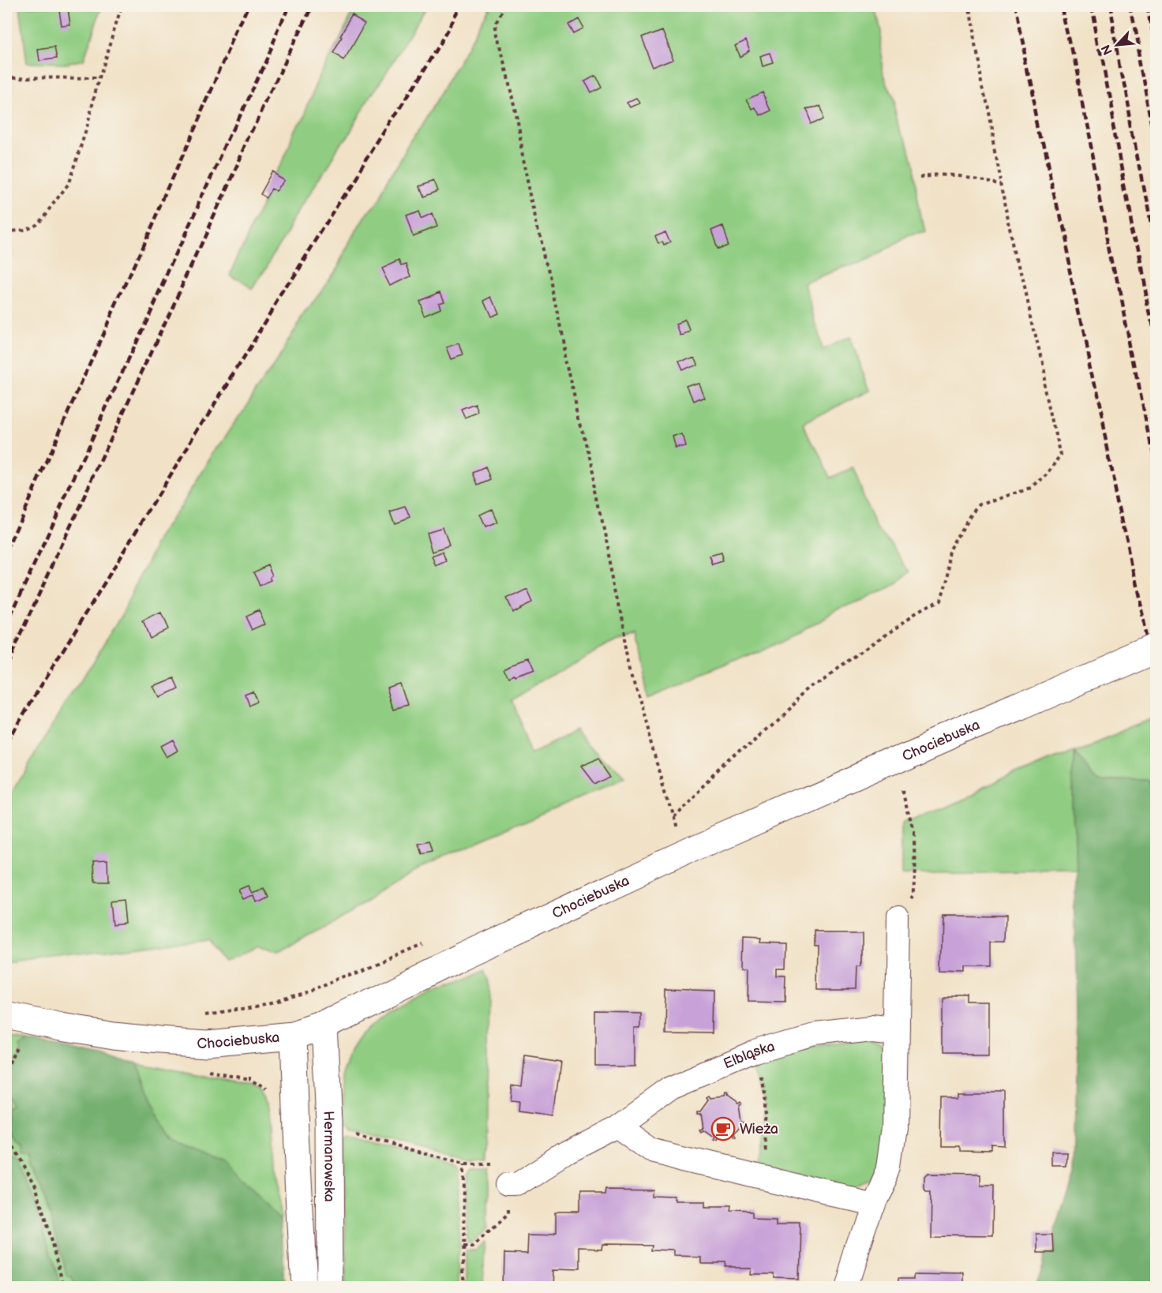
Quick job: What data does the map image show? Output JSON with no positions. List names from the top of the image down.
{
  "streets": {
    "street": ["Chociebuska", "Elbląska", "Hermanowska"]
  },
  "crossings": [
    ["Chociebuska", "Hermanowska"]
  ],
  "places": {
    "cafe": ["Wieża"]
  },
  "north": "bottom left"
}
